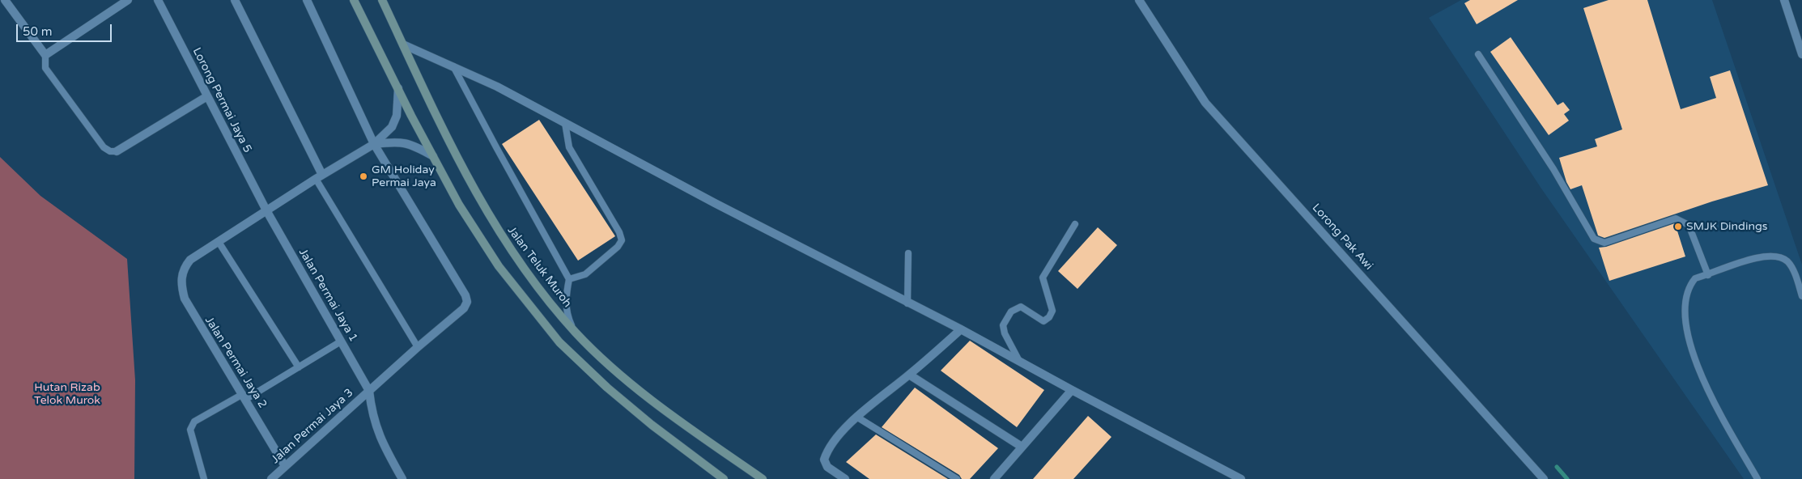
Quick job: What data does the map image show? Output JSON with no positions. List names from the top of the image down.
{
  "streets": {
    "main road": ["Jalan Teluk Muroh"],
    "street": [
      "Lorong Permai Jaya 5",
      "Lorong Pak Awi",
      "Jalan Permai Jaya 1",
      "Jalan Permai Jaya 2",
      "Jalan Permai Jaya 3"
    ]
  },
  "crossings": [
    ["Lorong Permai Jaya 5", "Jalan Permai Jaya 1"],
    ["Jalan Permai Jaya 1", "Jalan Permai Jaya 3"],
    ["Jalan Permai Jaya 2", "Jalan Permai Jaya 3"]
  ],
  "parks": ["Hutan Rizab Telok Murok"],
  "places": ["GM Holiday Permai Jaya", "SMJK Dindings"],
  "scale_bar": "50 m"
}
